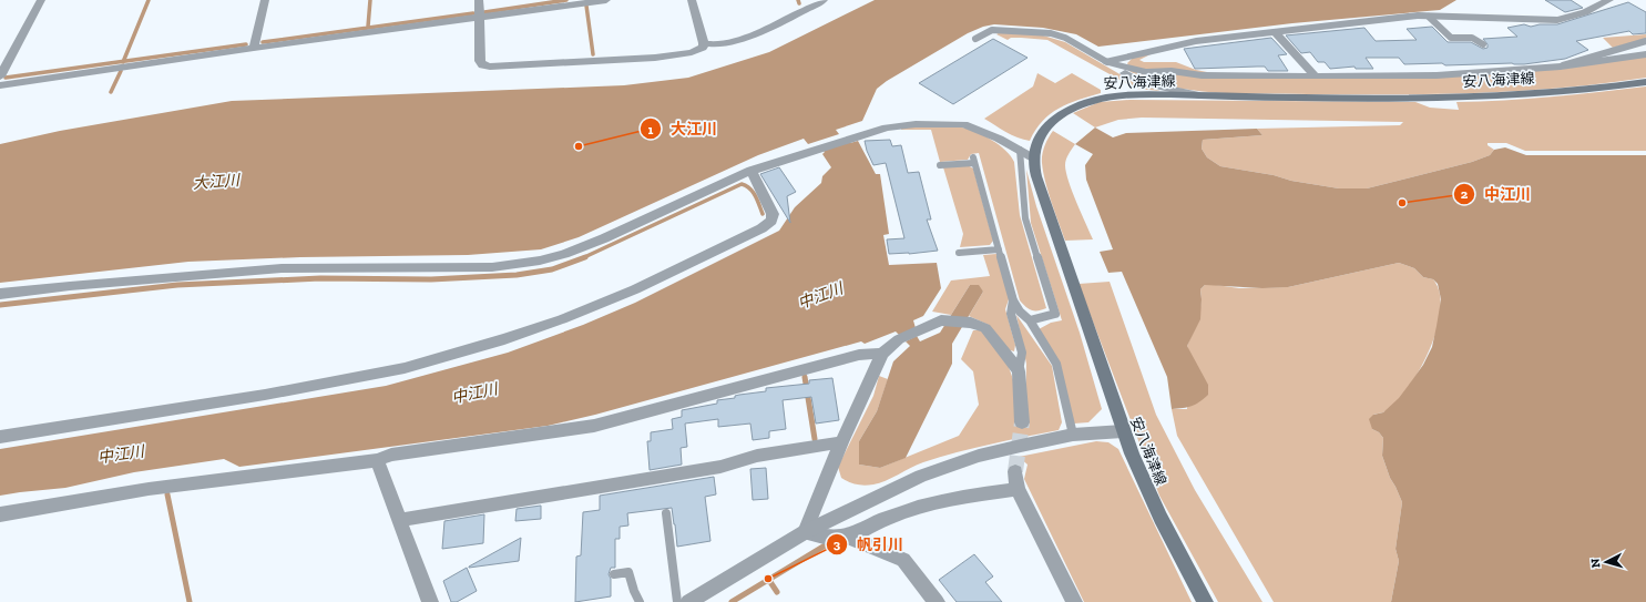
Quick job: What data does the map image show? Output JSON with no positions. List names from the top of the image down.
{
  "streets": {
    "main road": ["安八海津線"]
  },
  "water": ["大江川", "中江川"],
  "places": ["大江川", "中江川", "帆引川"],
  "north": "left"
}
